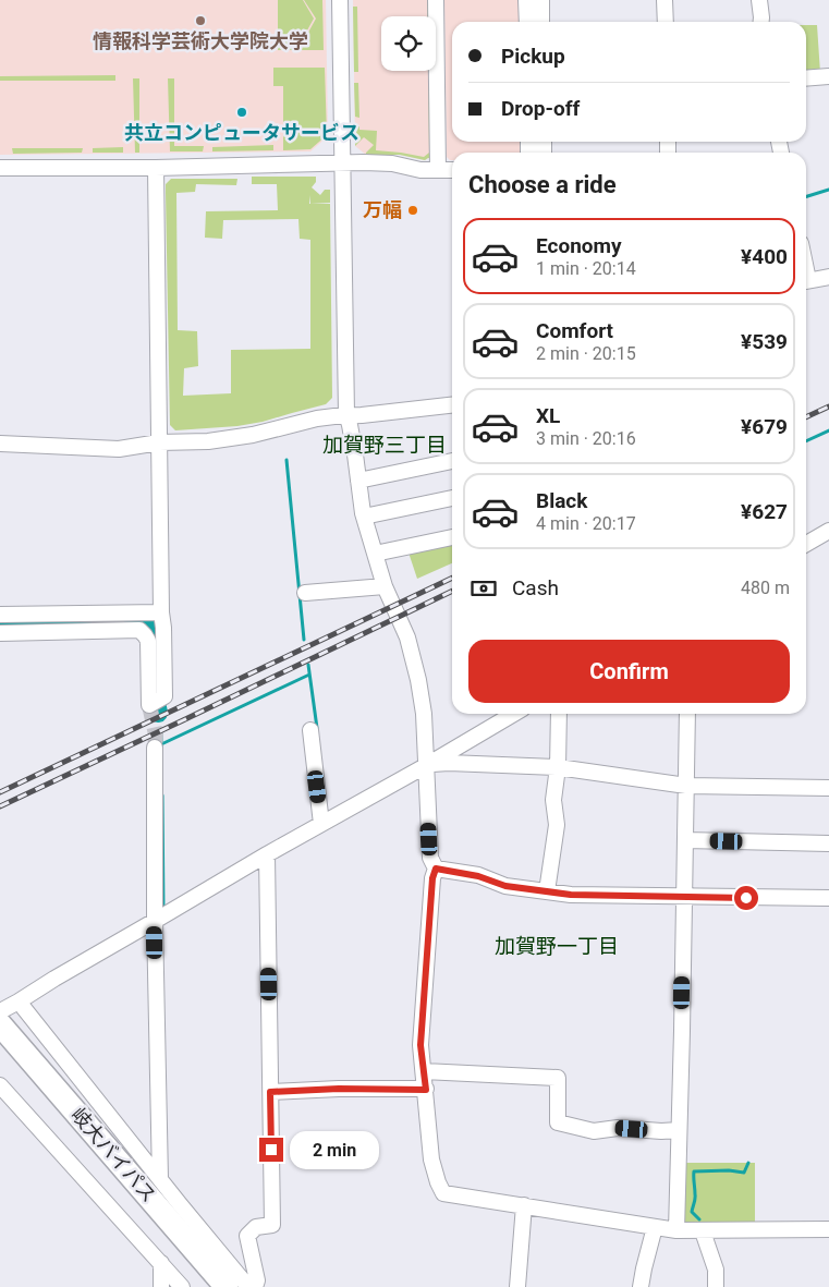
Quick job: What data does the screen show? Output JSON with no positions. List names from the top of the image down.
{
  "streets": {
    "highway": ["岐大バイパス"]
  },
  "districts": ["加賀野三丁目", "加賀野一丁目"],
  "places": ["情報科学芸術大学院大学", "共立コンピュータサービス", "万幅"],
  "page": {
    "banner": ["Pickup", "Drop-off"],
    "heading": "Choose a ride",
    "list": [
      {
        "name": "Economy",
        "note": "1 min · 20:14",
        "value": "¥400"
      },
      {
        "name": "Comfort",
        "note": "2 min · 20:15",
        "value": "¥539"
      },
      {
        "name": "XL",
        "note": "3 min · 20:16",
        "value": "¥679"
      },
      {
        "name": "Black",
        "note": "4 min · 20:17",
        "value": "¥627"
      }
    ],
    "pay": ["Cash", "480 m"],
    "buttons": "Confirm",
    "bubble": "2 min"
  }
}
